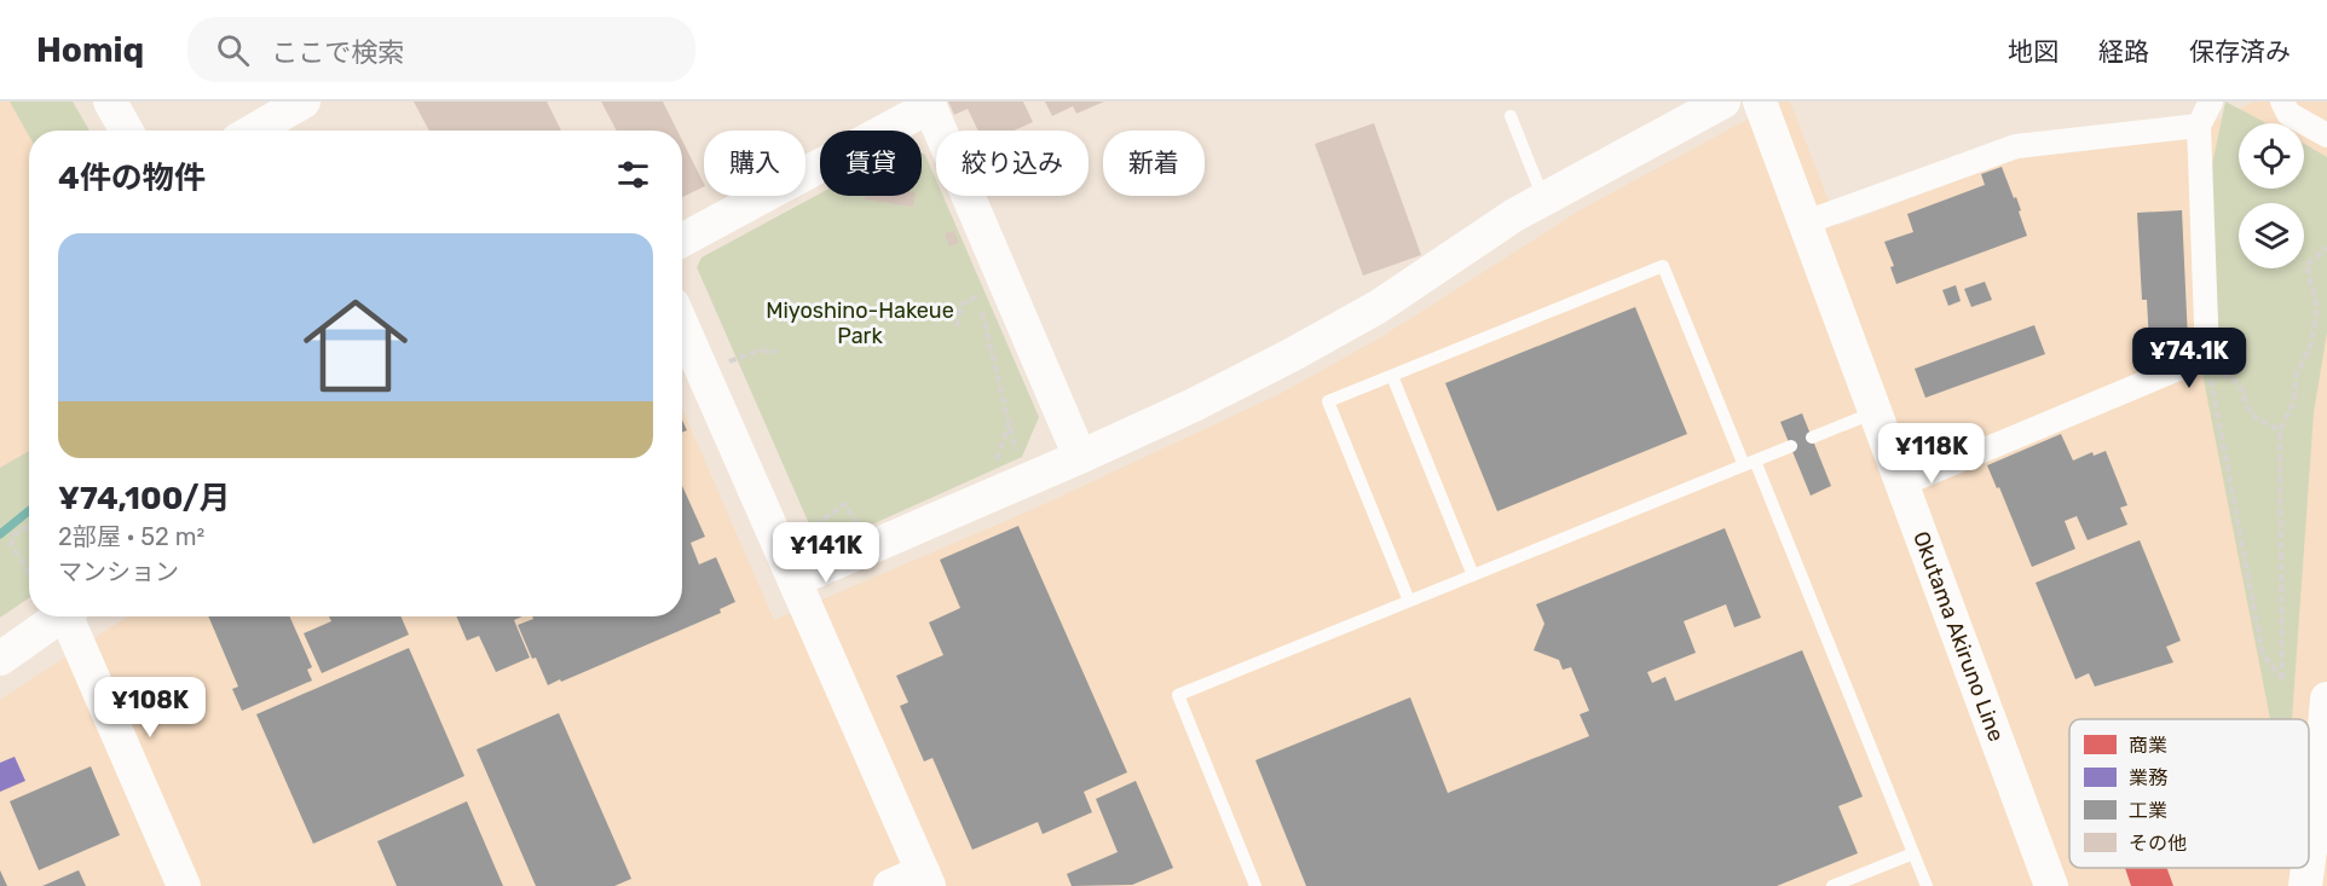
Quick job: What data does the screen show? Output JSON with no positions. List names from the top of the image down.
{
  "streets": {
    "street": ["Okutama Akiruno Line"]
  },
  "parks": ["Miyoshino-Hakeue Park"],
  "legend": [
    "商業",
    "業務",
    "工業",
    "その他"
  ],
  "page": {
    "header": "Homiq",
    "search": "ここで検索",
    "nav": ["地図", "経路", "保存済み"],
    "chip": [
      "購入",
      "賃貸",
      "絞り込み",
      "新着"
    ],
    "heading": "4件の物件",
    "list": [
      {
        "name": "¥74,100/月",
        "note": "2部屋 · 52 m² · マンション"
      }
    ],
    "price": [
      "¥74.1K",
      "¥118K",
      "¥141K",
      "¥108K"
    ]
  }
}
